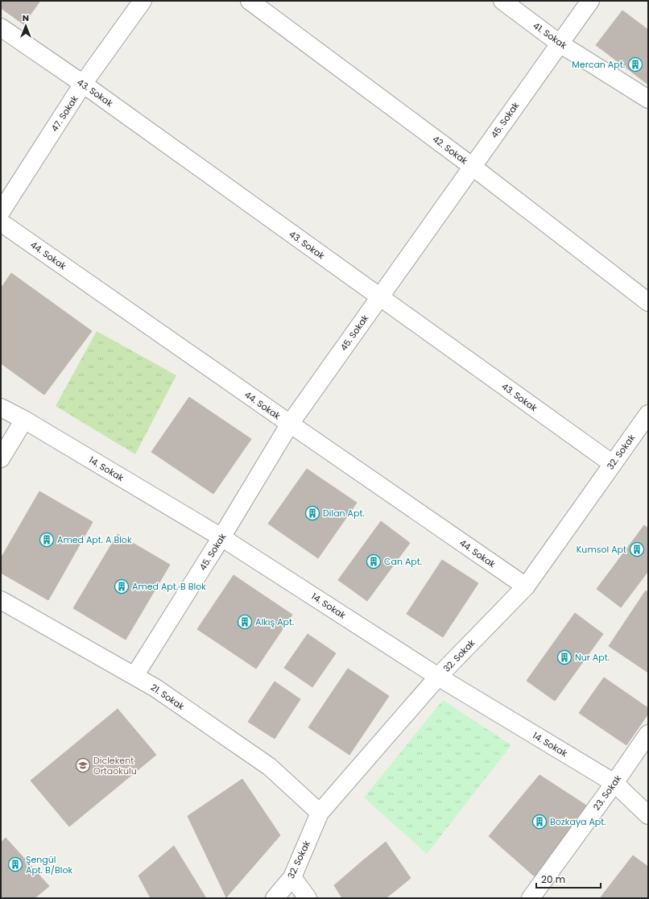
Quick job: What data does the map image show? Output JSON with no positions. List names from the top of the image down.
{
  "streets": {
    "street": [
      "41. Sokak",
      "43. Sokak",
      "47. Sokak",
      "45. Sokak",
      "42. Sokak",
      "44. Sokak",
      "32. Sokak",
      "14. Sokak",
      "21. Sokak",
      "23. Sokak"
    ]
  },
  "crossings": [
    ["41. Sokak", "45. Sokak"],
    ["43. Sokak", "47. Sokak"],
    ["43. Sokak", "45. Sokak"],
    ["43. Sokak", "32. Sokak"],
    ["45. Sokak", "42. Sokak"],
    ["45. Sokak", "44. Sokak"],
    ["45. Sokak", "14. Sokak"],
    ["45. Sokak", "21. Sokak"],
    ["44. Sokak", "32. Sokak"],
    ["32. Sokak", "14. Sokak"],
    ["32. Sokak", "21. Sokak"],
    ["14. Sokak", "23. Sokak"]
  ],
  "places": {
    "building": [
      "Mercan Apt.",
      "Dilan Apt.",
      "Amed Apt. A Blok",
      "Kumsol Apt",
      "Can Apt.",
      "Amed Apt. B Blok",
      "Alkış Apt.",
      "Nur Apt.",
      "Bozkaya Apt.",
      "Şengül Apt. B/Blok"
    ],
    "school or university": ["Diclekent Ortaokulu"]
  },
  "scale_bar": "20 m",
  "north": "top"
}
